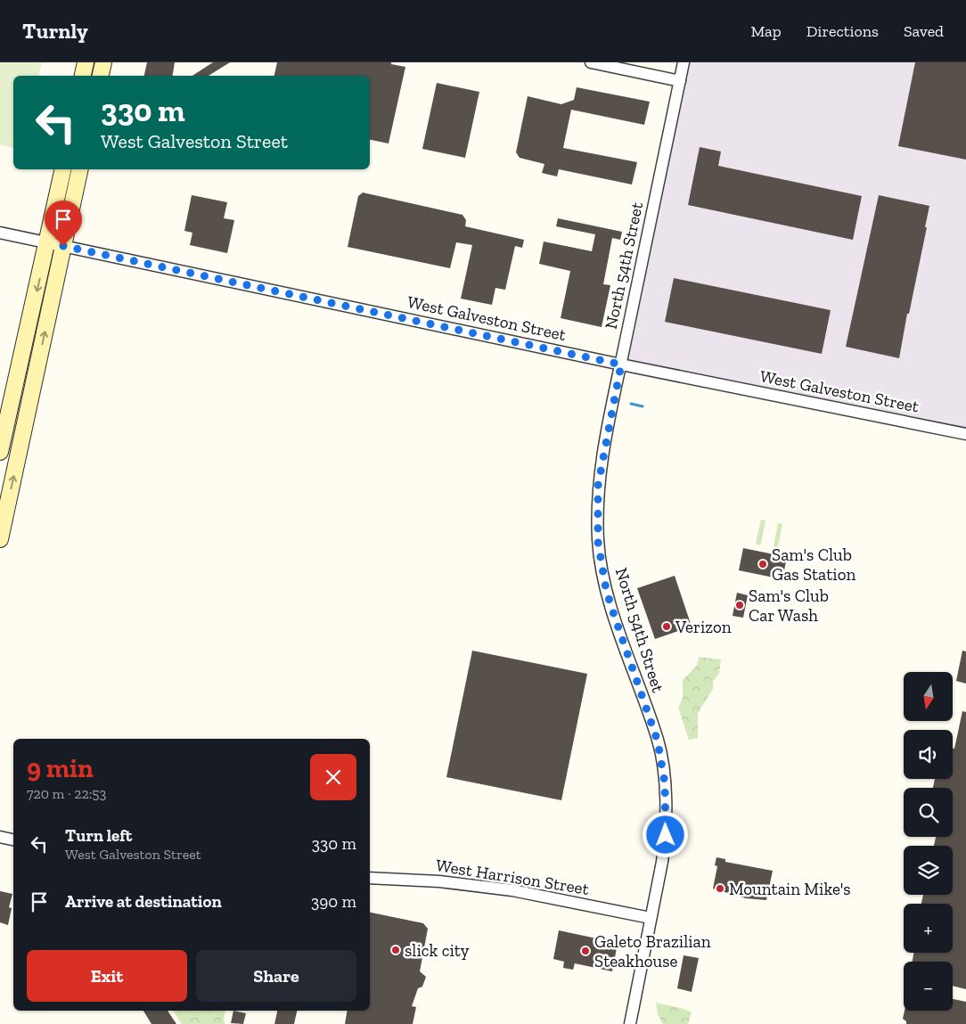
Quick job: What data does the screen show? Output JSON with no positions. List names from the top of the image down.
{
  "streets": {
    "street": ["North 54th Street", "West Galveston Street", "West Harrison Street"]
  },
  "crossings": [
    ["North 54th Street", "West Galveston Street"],
    ["North 54th Street", "West Harrison Street"]
  ],
  "places": [
    "Sam's Club Gas Station",
    "Sam's Club Car Wash",
    "Verizon",
    "Mountain Mike's",
    "slick city",
    "Galeto Brazilian Steakhouse"
  ],
  "north": "bottom",
  "page": {
    "header": "Turnly",
    "nav": ["Map", "Directions", "Saved"],
    "turn": ["330 m", "West Galveston Street"],
    "map_buttons": ["+", "−"],
    "heading": ["9 min", "720 m · 22:53"],
    "list": [
      {
        "name": "Turn left",
        "note": "West Galveston Street",
        "value": "330 m"
      },
      {
        "name": "Arrive at destination",
        "value": "390 m"
      }
    ],
    "buttons": ["Exit", "Share"]
  }
}
